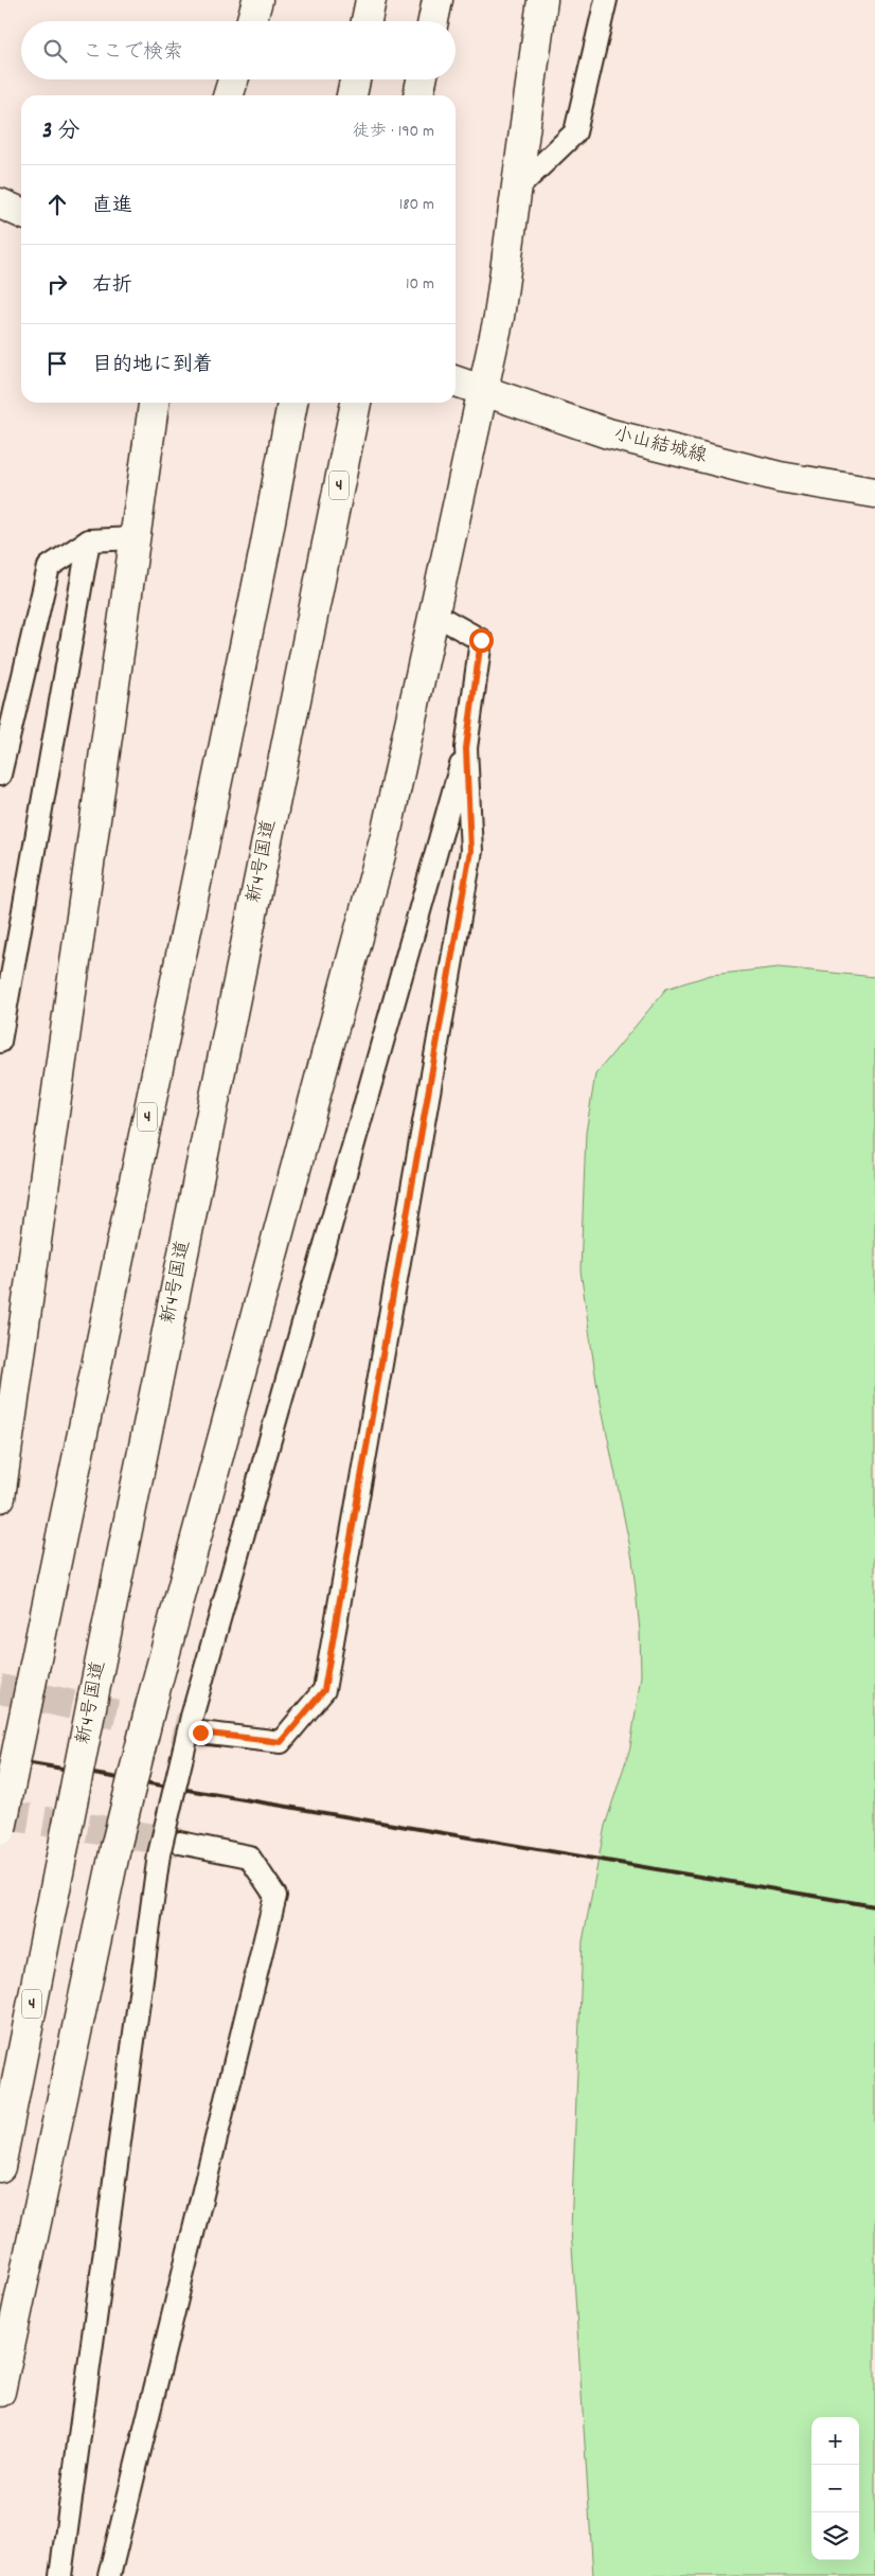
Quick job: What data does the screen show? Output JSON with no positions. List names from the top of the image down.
{
  "streets": {
    "main road": ["小山結城線", "4", "新4号国道"]
  },
  "page": {
    "search": "ここで検索",
    "heading": ["3 分", "徒歩 · 190 m"],
    "list": [
      ["直進", "180 m"],
      ["右折", "10 m"],
      "目的地に到着"
    ],
    "map_buttons": ["+", "−"]
  }
}
